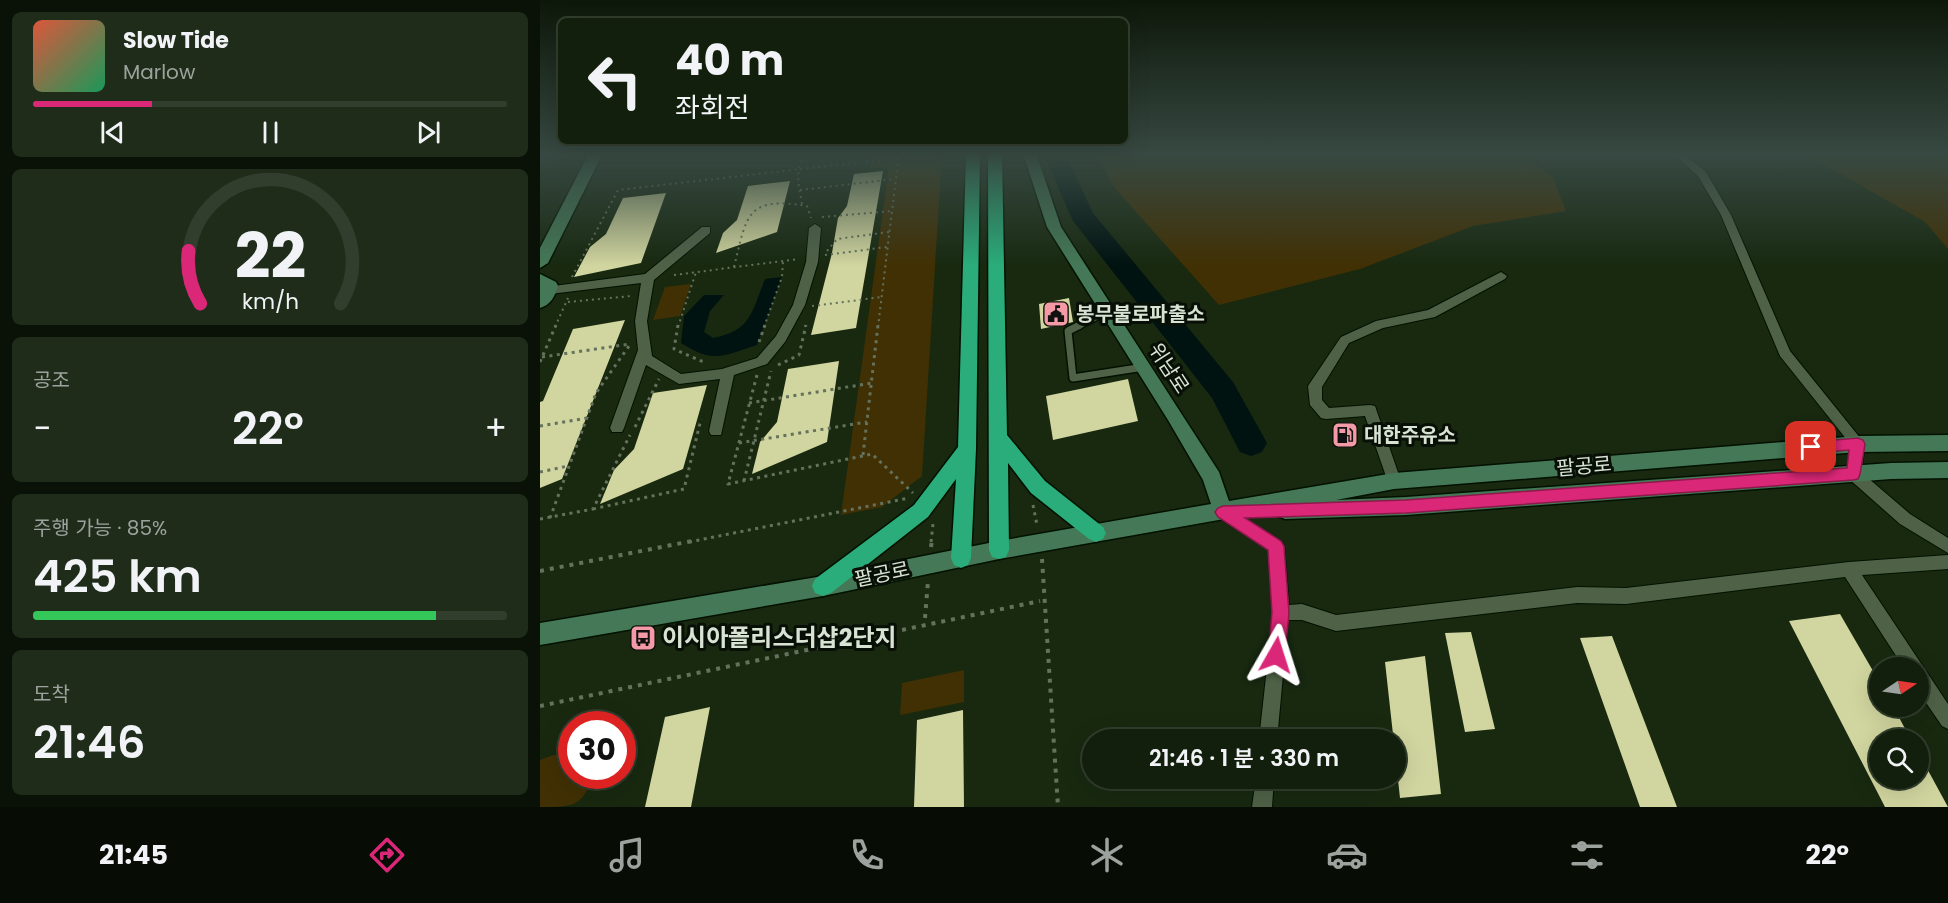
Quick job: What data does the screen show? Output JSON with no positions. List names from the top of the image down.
{
  "streets": {
    "main road": ["위남로", "팔공로"]
  },
  "crossings": [
    ["위남로", "팔공로"]
  ],
  "places": {
    "public building": ["봉무불로파출소"],
    "fuel station": ["대한주유소"],
    "bus stop": ["이시아폴리스더샵2단지"]
  },
  "north": "right",
  "page": {
    "turn": ["40 m", "좌회전"],
    "song": ["Slow Tide", "Marlow"],
    "tile": [
      "공조",
      ["주행 가능 · 85%", "425 km"],
      ["도착", "21:46"]
    ],
    "heat": ["−", "22°", "+"],
    "limit": "30",
    "trip": "21:46 · 1 분 · 330 m",
    "tabs": ["21:45", "22°"],
    "gauge": ["22", "km/h"]
  }
}
